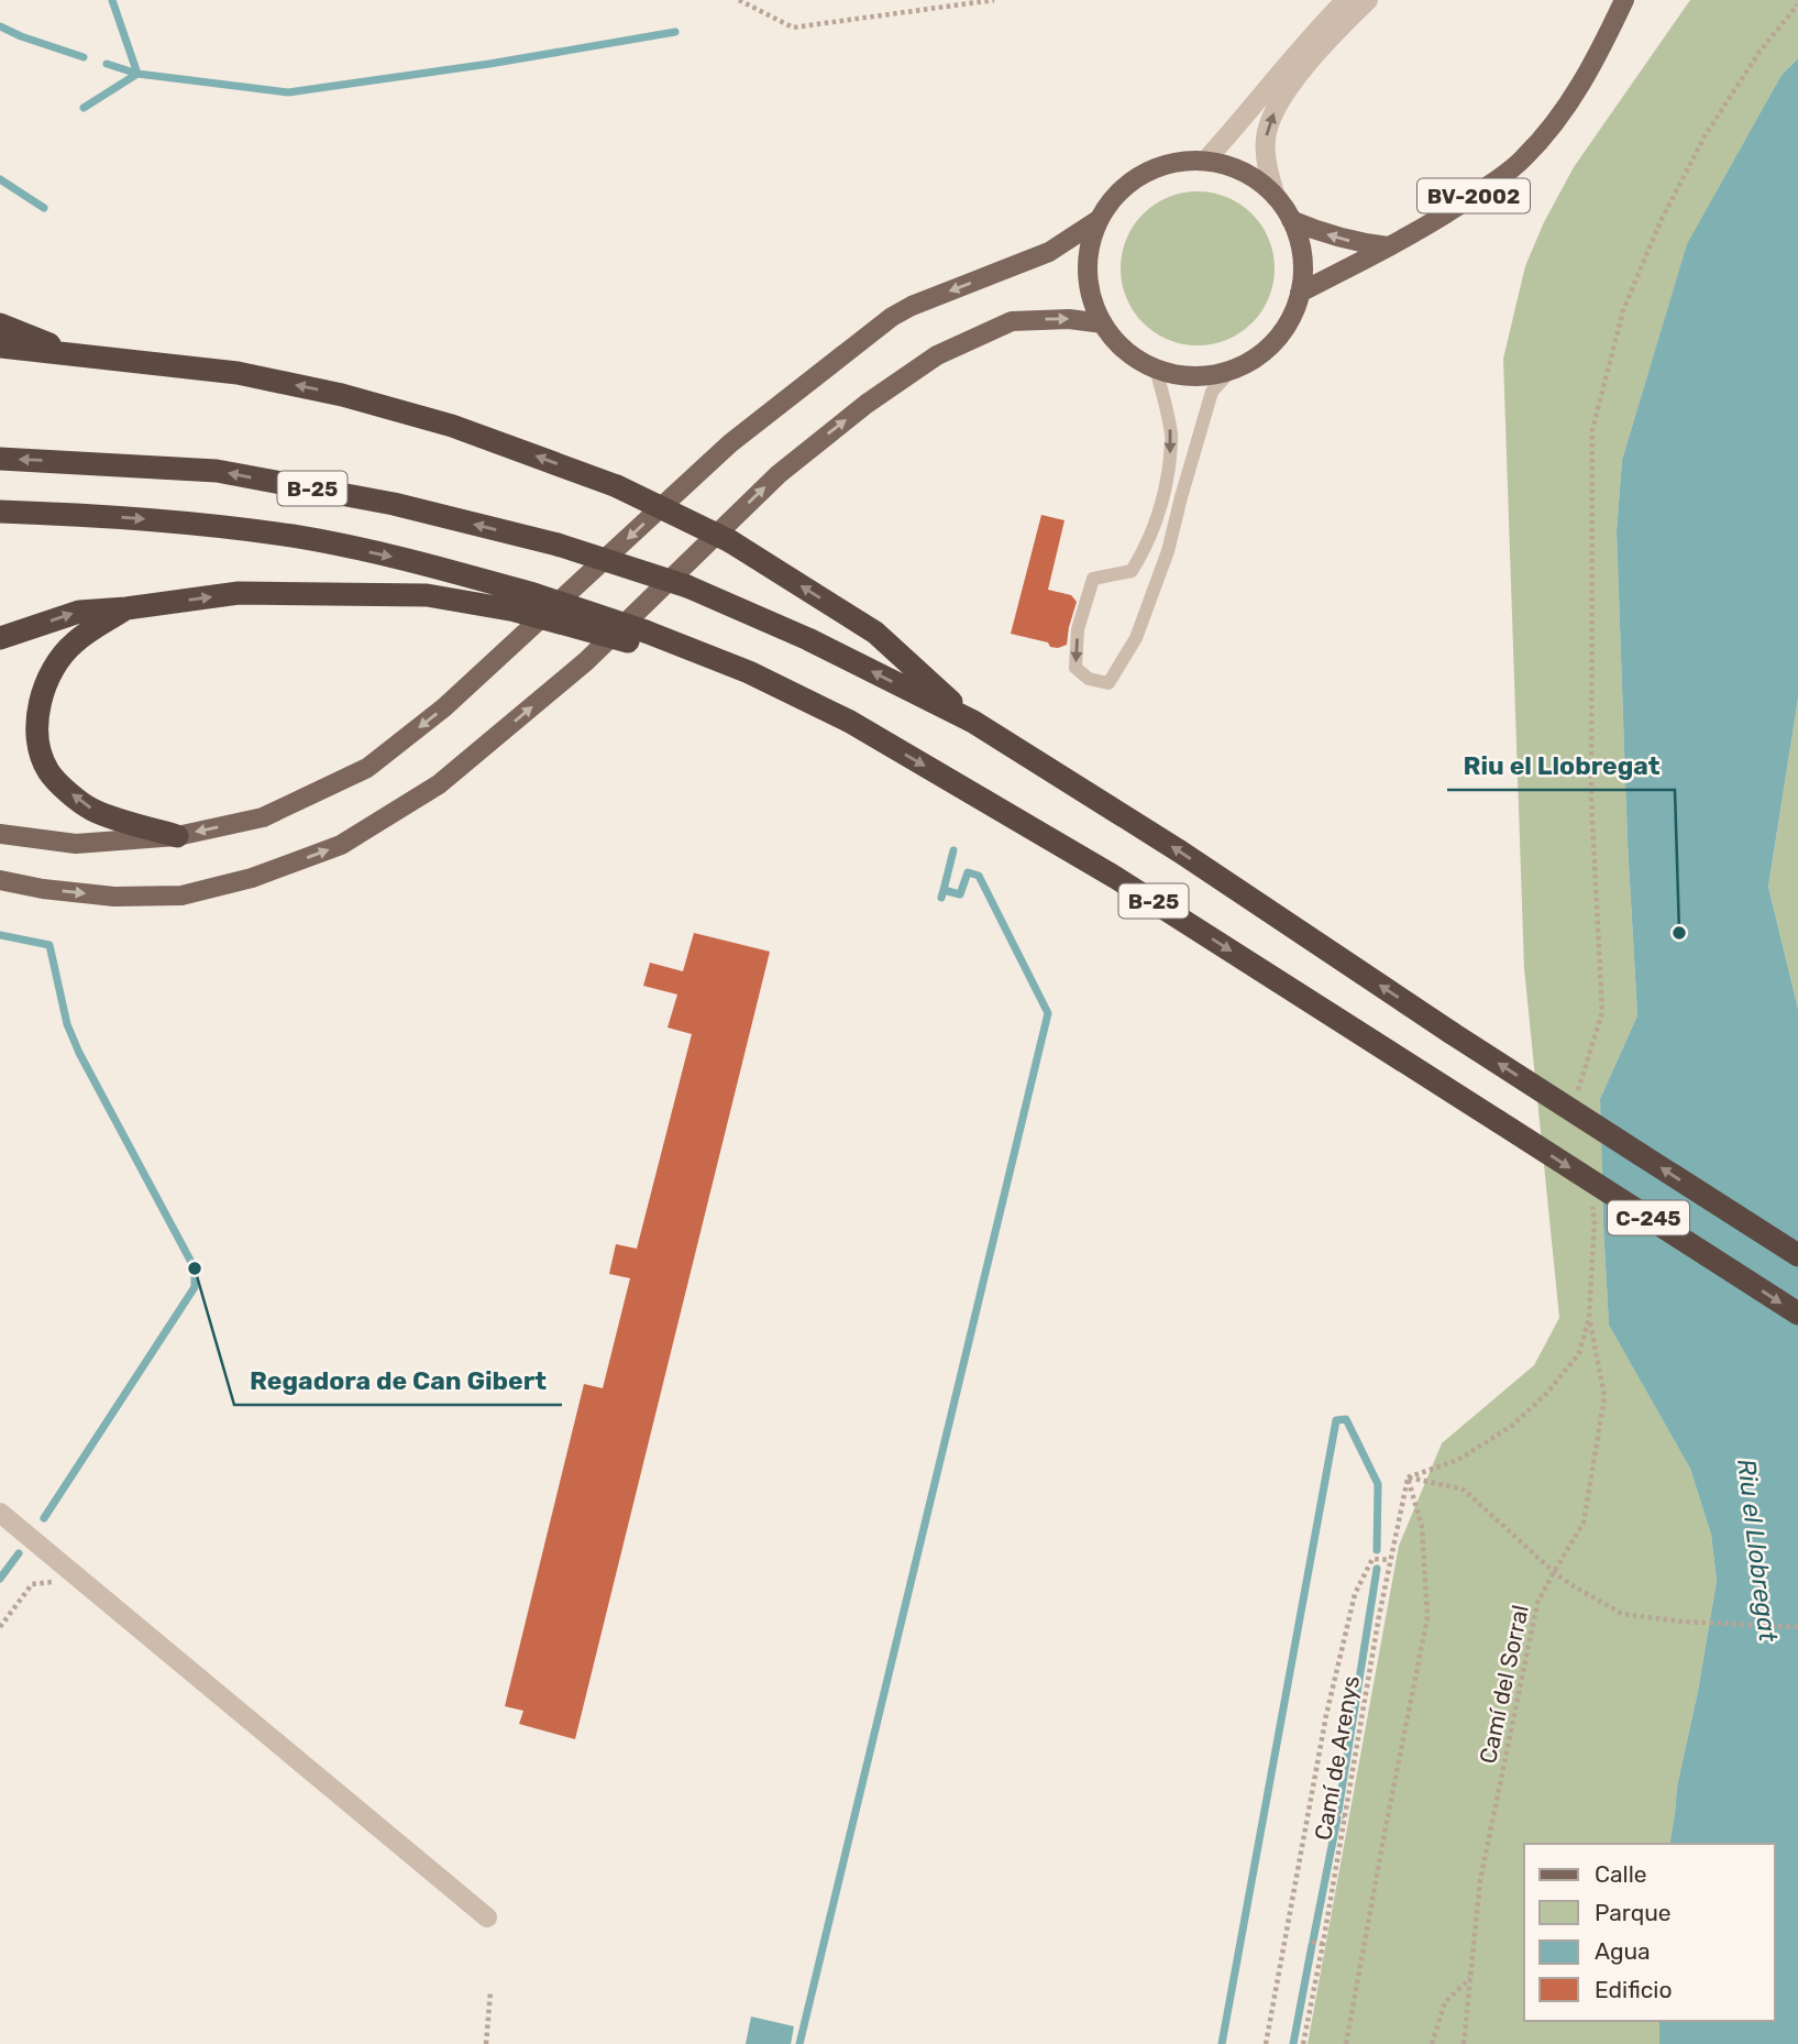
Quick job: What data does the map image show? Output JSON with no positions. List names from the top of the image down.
{
  "streets": {
    "highway": ["B-25", "C-245"],
    "main road": ["BV-2002"],
    "path": ["Camí del Sorral", "Camí de Arenys"]
  },
  "crossings": [
    ["B-25", "C-245"]
  ],
  "water": ["Riu el Llobregat"],
  "places": ["Riu el Llobregat", "Regadora de Can Gibert"],
  "legend": [
    "Calle",
    "Parque",
    "Agua",
    "Edificio"
  ]
}
